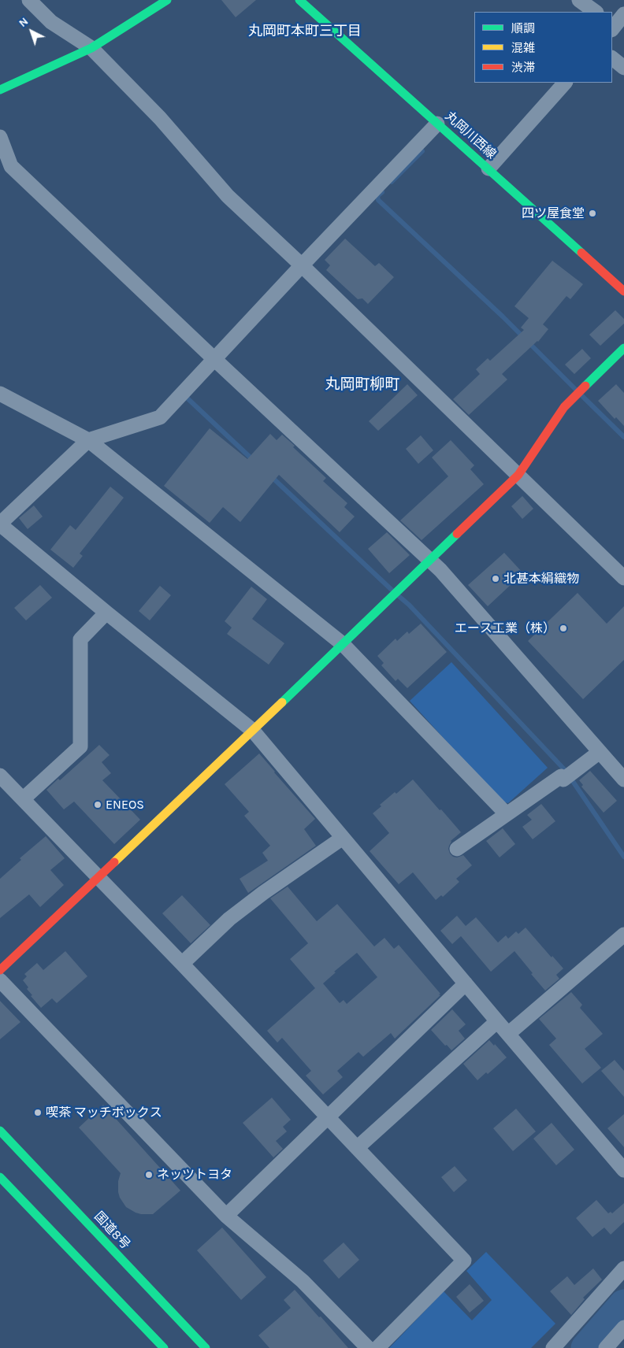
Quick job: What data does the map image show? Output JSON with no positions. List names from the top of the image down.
{
  "streets": {
    "main road": ["丸岡川西線", "国道8号"]
  },
  "districts": ["丸岡町本町三丁目", "丸岡町柳町"],
  "places": [
    "四ツ屋食堂",
    "北甚本絹織物",
    "エース工業（株）",
    "ENEOS",
    "喫茶 マッチボックス",
    "ネッツトヨタ"
  ],
  "legend": ["順調", "混雑", "渋滞"],
  "north": "top left"
}
